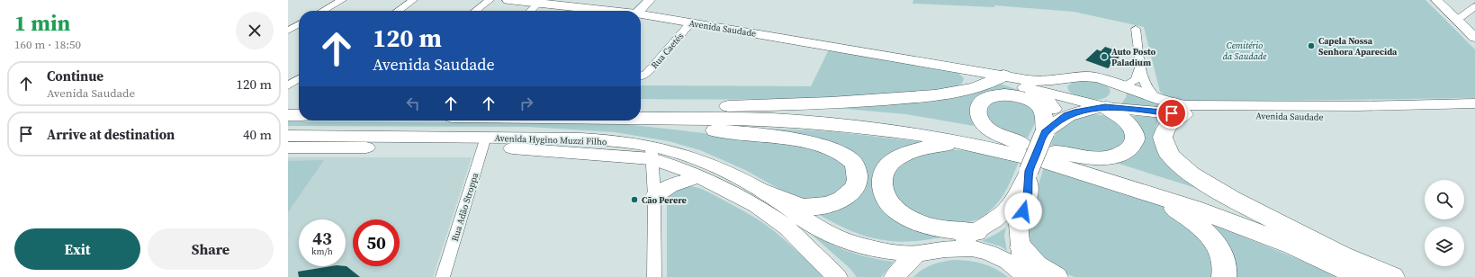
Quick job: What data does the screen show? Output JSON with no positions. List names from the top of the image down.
{
  "streets": {
    "main road": ["Avenida Saudade", "Avenida Hygino Muzzi Filho"],
    "street": ["Rua Caetés", "Rua Adão Stroppa"]
  },
  "crossings": [
    ["Avenida Saudade", "Rua Caetés"],
    ["Avenida Hygino Muzzi Filho", "Rua Adão Stroppa"]
  ],
  "parks": ["Cemitério da Saudade"],
  "places": ["Capela Nossa Senhora Aparecida", "Auto Posto Paladium", "Cão Perere"],
  "page": {
    "heading": ["1 min", "160 m · 18:50"],
    "turn": ["120 m", "Avenida Saudade"],
    "list": [
      {
        "name": "Continue",
        "note": "Avenida Saudade",
        "value": "120 m"
      },
      {
        "name": "Arrive at destination",
        "value": "40 m"
      }
    ],
    "speed": "43 km/h",
    "limit": "50",
    "buttons": ["Exit", "Share"]
  }
}
